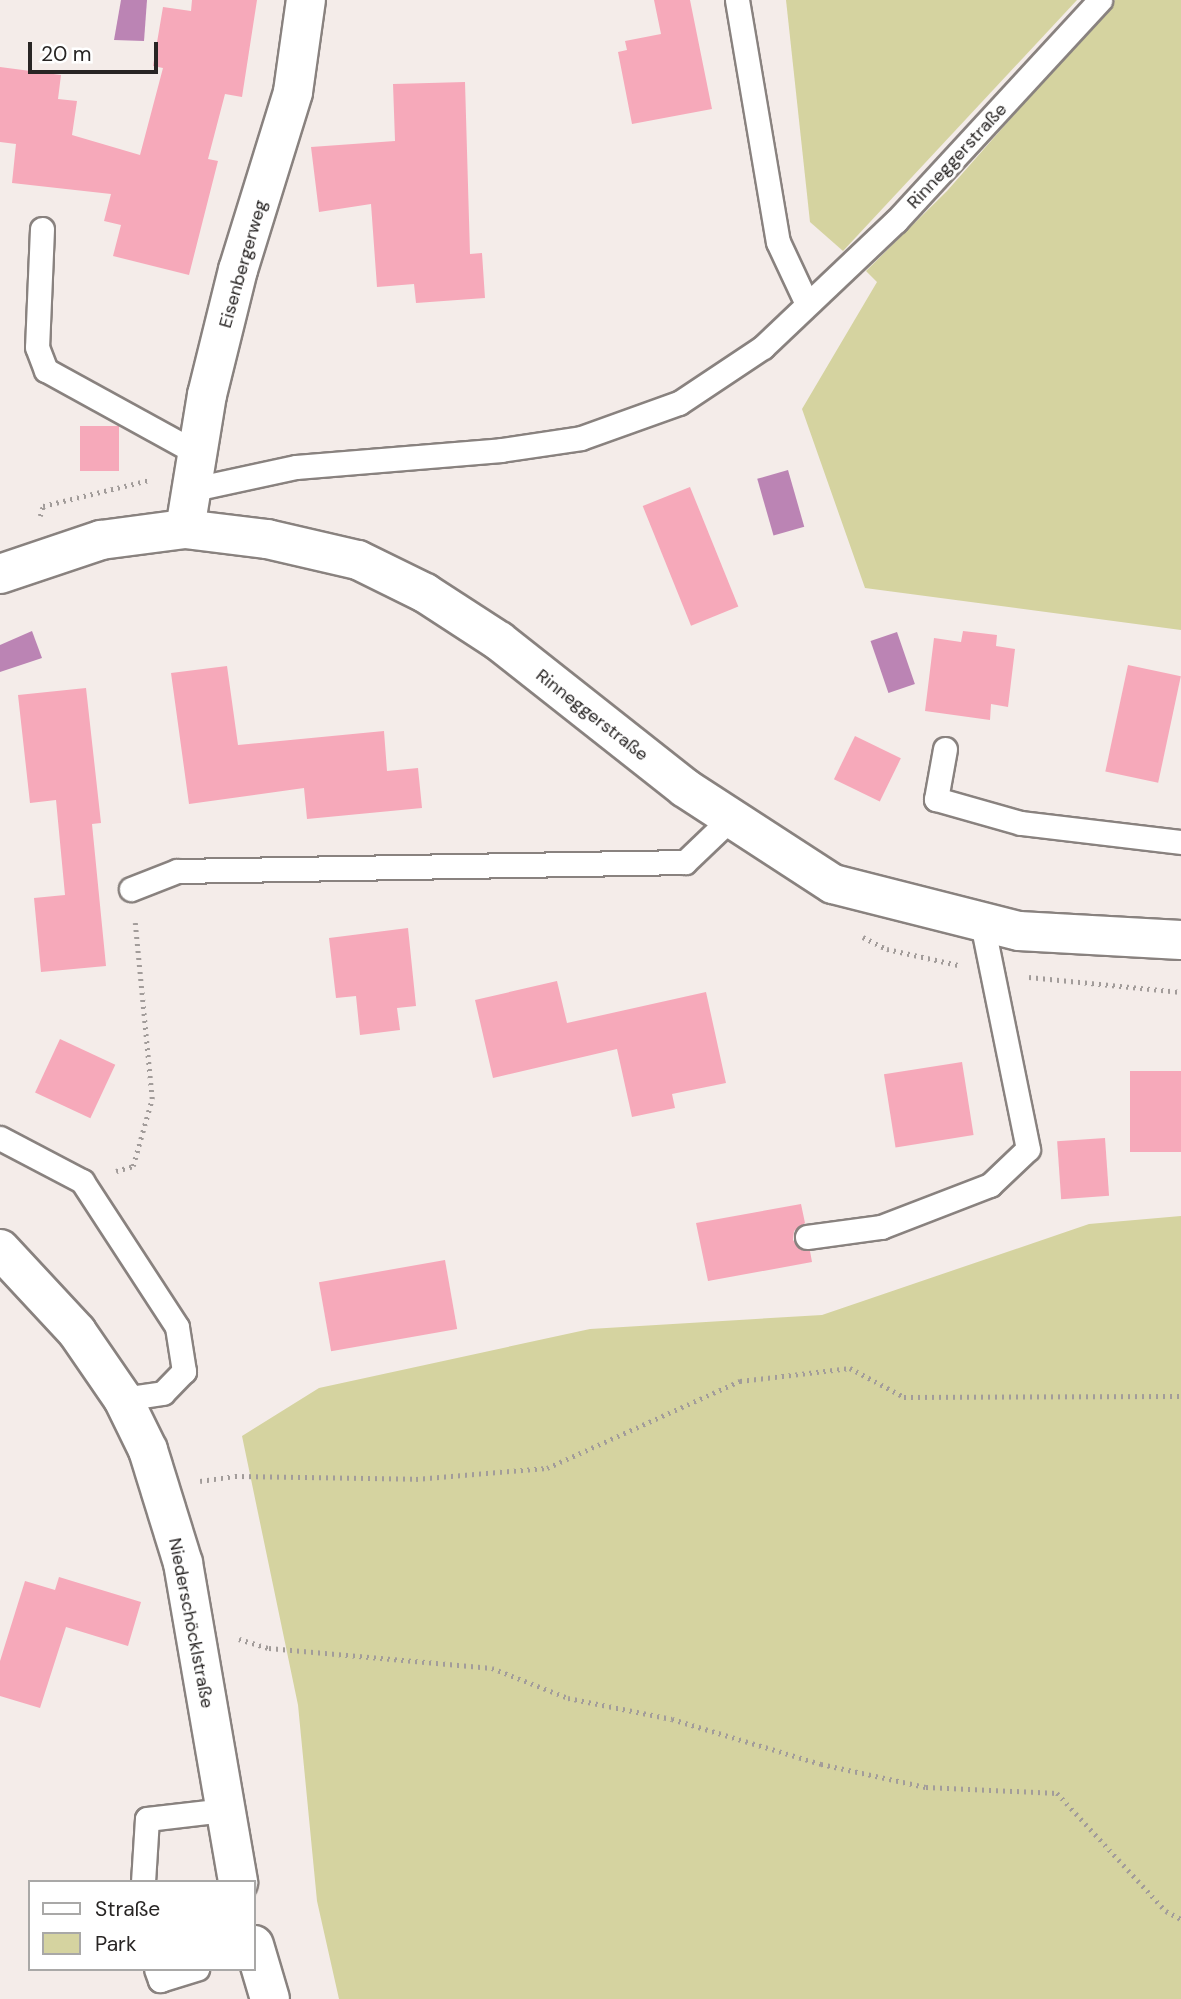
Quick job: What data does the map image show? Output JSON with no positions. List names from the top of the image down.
{
  "streets": {
    "main road": ["Rinneggerstraße", "Eisenbergerweg", "Niederschöcklstraße"]
  },
  "crossings": [
    ["Rinneggerstraße", "Eisenbergerweg"]
  ],
  "legend": ["Straße", "Park"],
  "scale_bar": "20 m"
}
